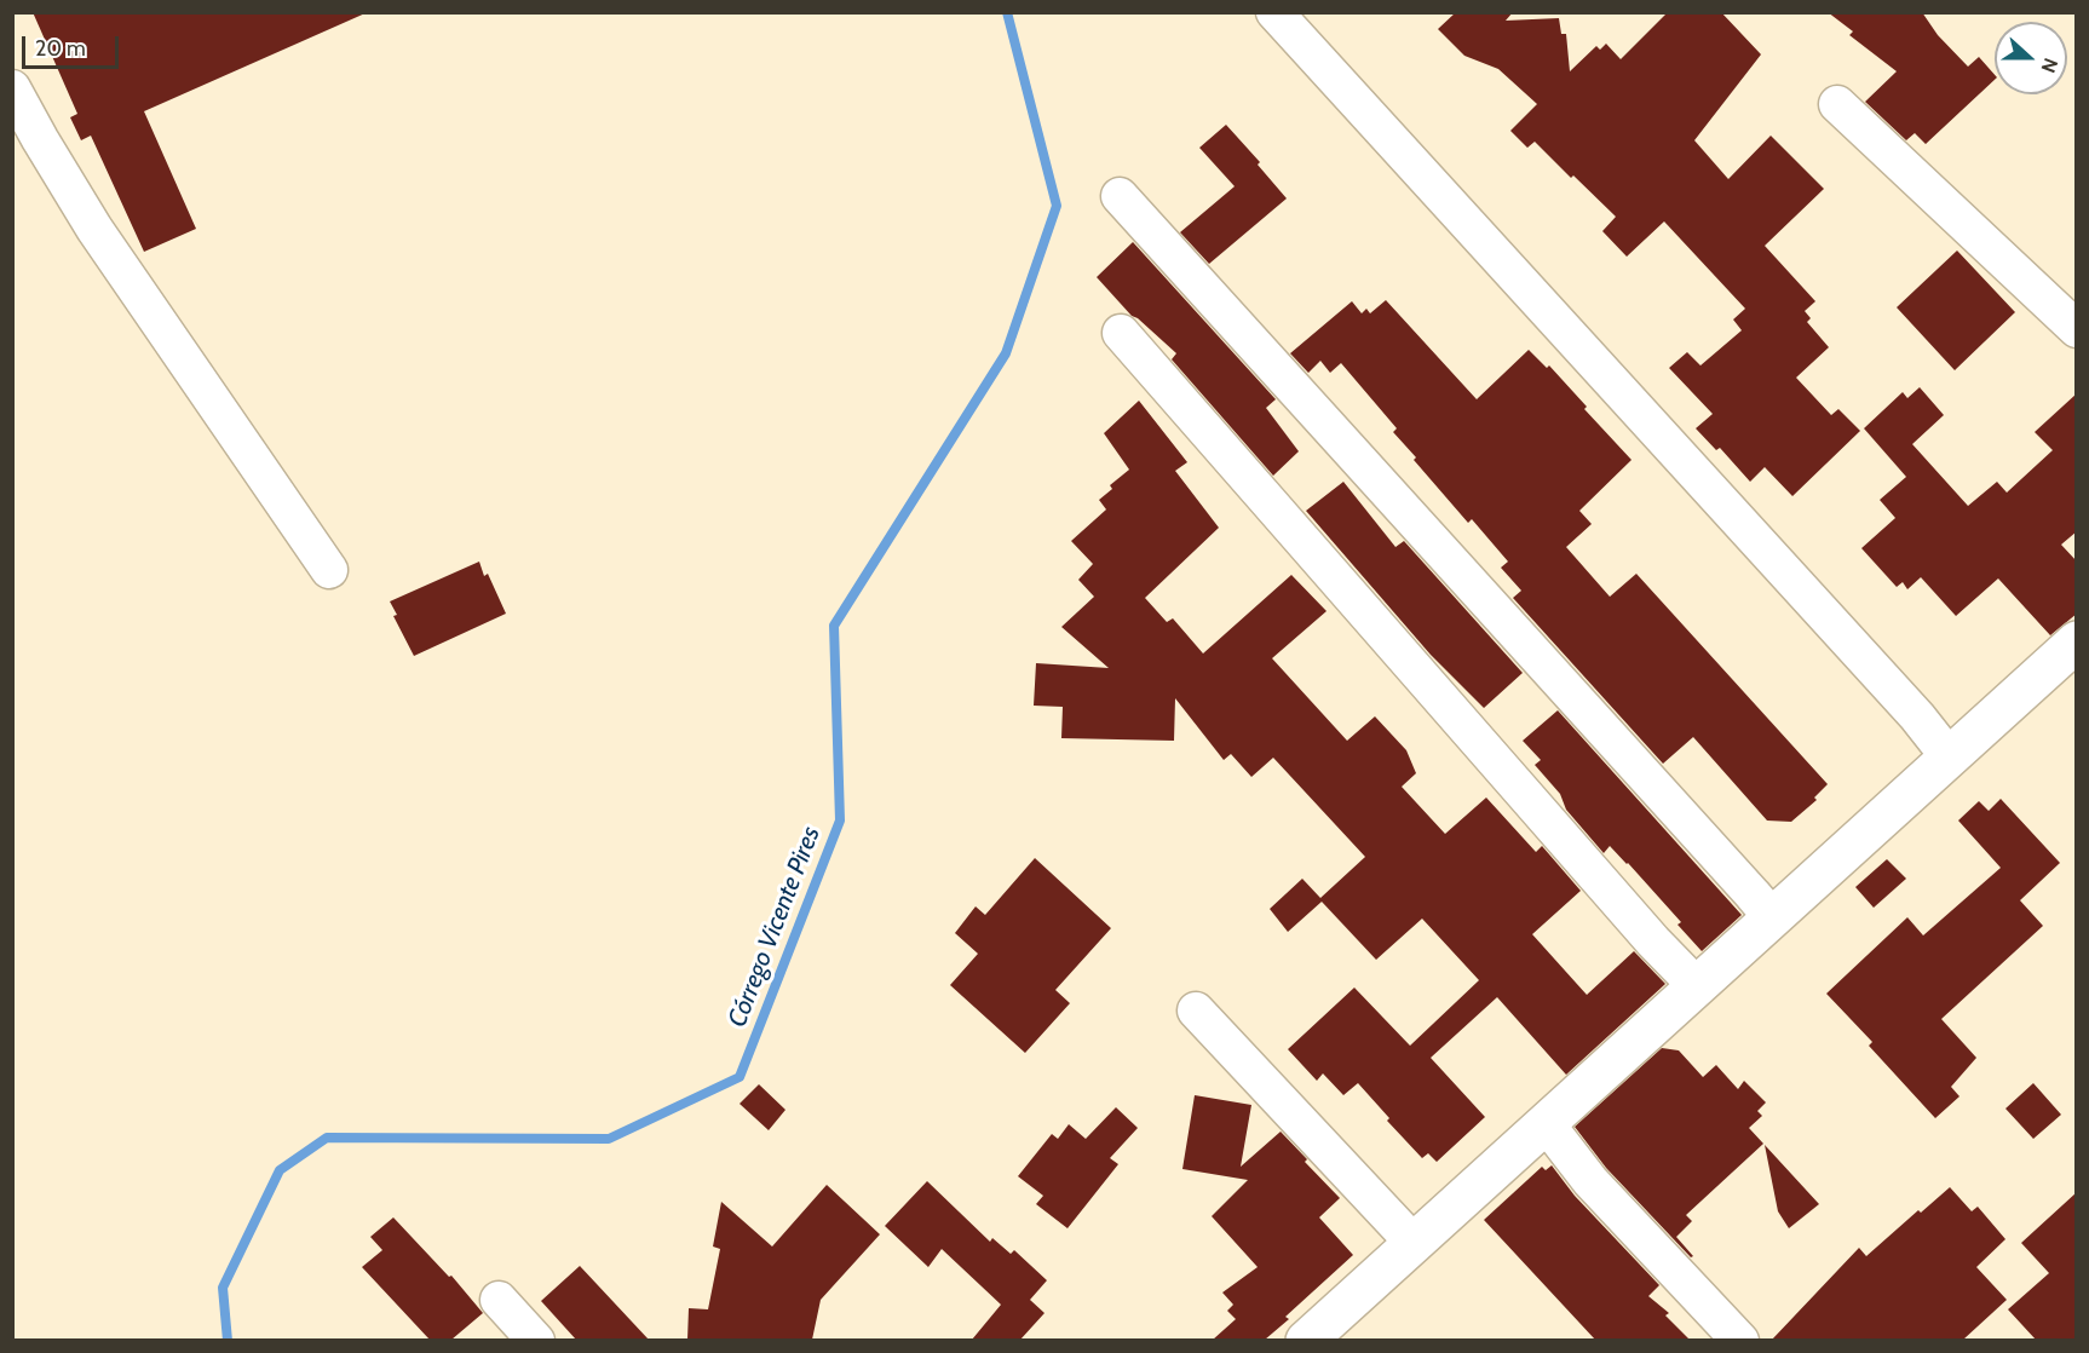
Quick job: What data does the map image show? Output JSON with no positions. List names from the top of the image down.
{
  "water": ["Córrego Vicente Pires"],
  "scale_bar": "20 m",
  "north": "right"
}
